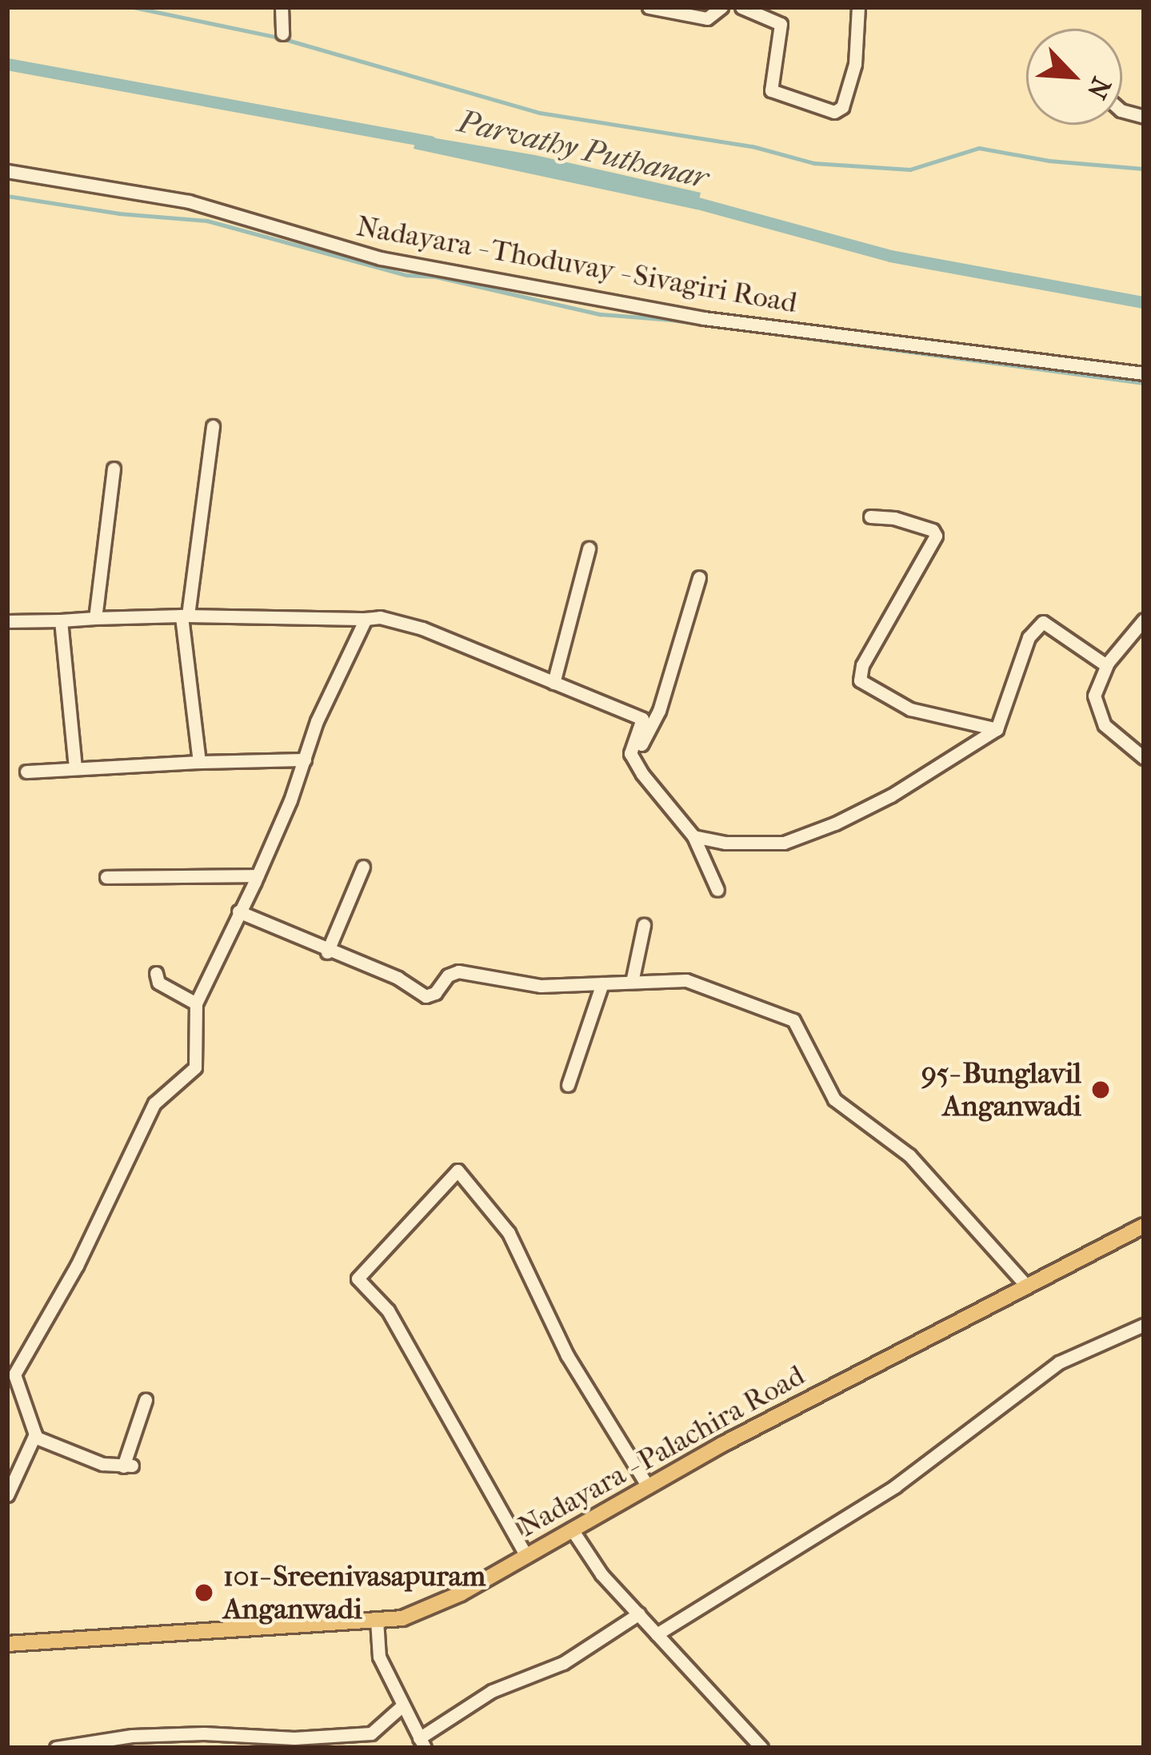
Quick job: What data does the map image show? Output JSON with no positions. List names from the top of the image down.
{
  "streets": {
    "main road": ["Nadayara - Palachira Road"],
    "street": ["Nadayara - Thoduvay - Sivagiri Road"]
  },
  "water": ["Parvathy Puthanar"],
  "places": ["95- Bunglavil Anganwadi", "101- Sreenivasapuram Anganwadi"],
  "north": "bottom right"
}
